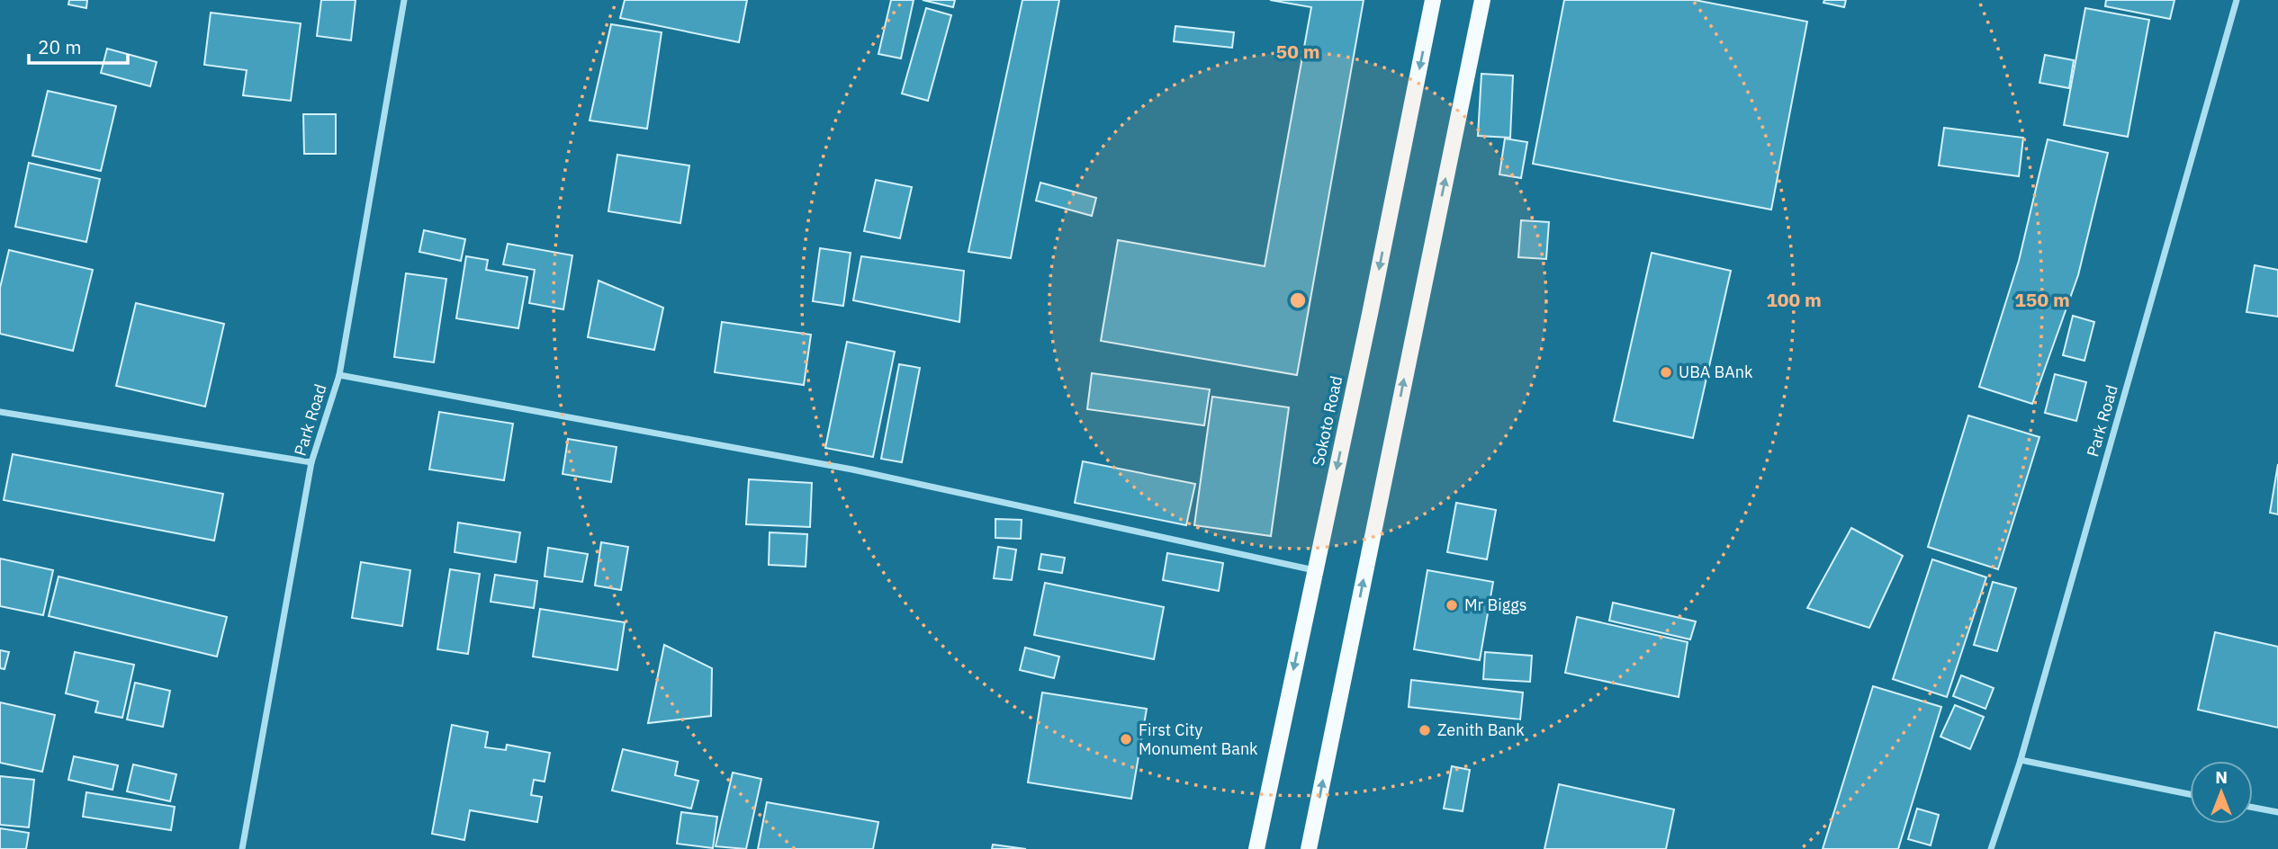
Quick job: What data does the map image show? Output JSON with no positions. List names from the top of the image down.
{
  "streets": {
    "main road": ["Sokoto Road"],
    "street": ["Park Road"]
  },
  "places": [
    "UBA BAnk",
    "Mr Biggs",
    "Zenith Bank",
    "First City Monument Bank"
  ],
  "scale_bar": "20 m",
  "north": "top",
  "rings": ["50 m", "100 m", "150 m"]
}
